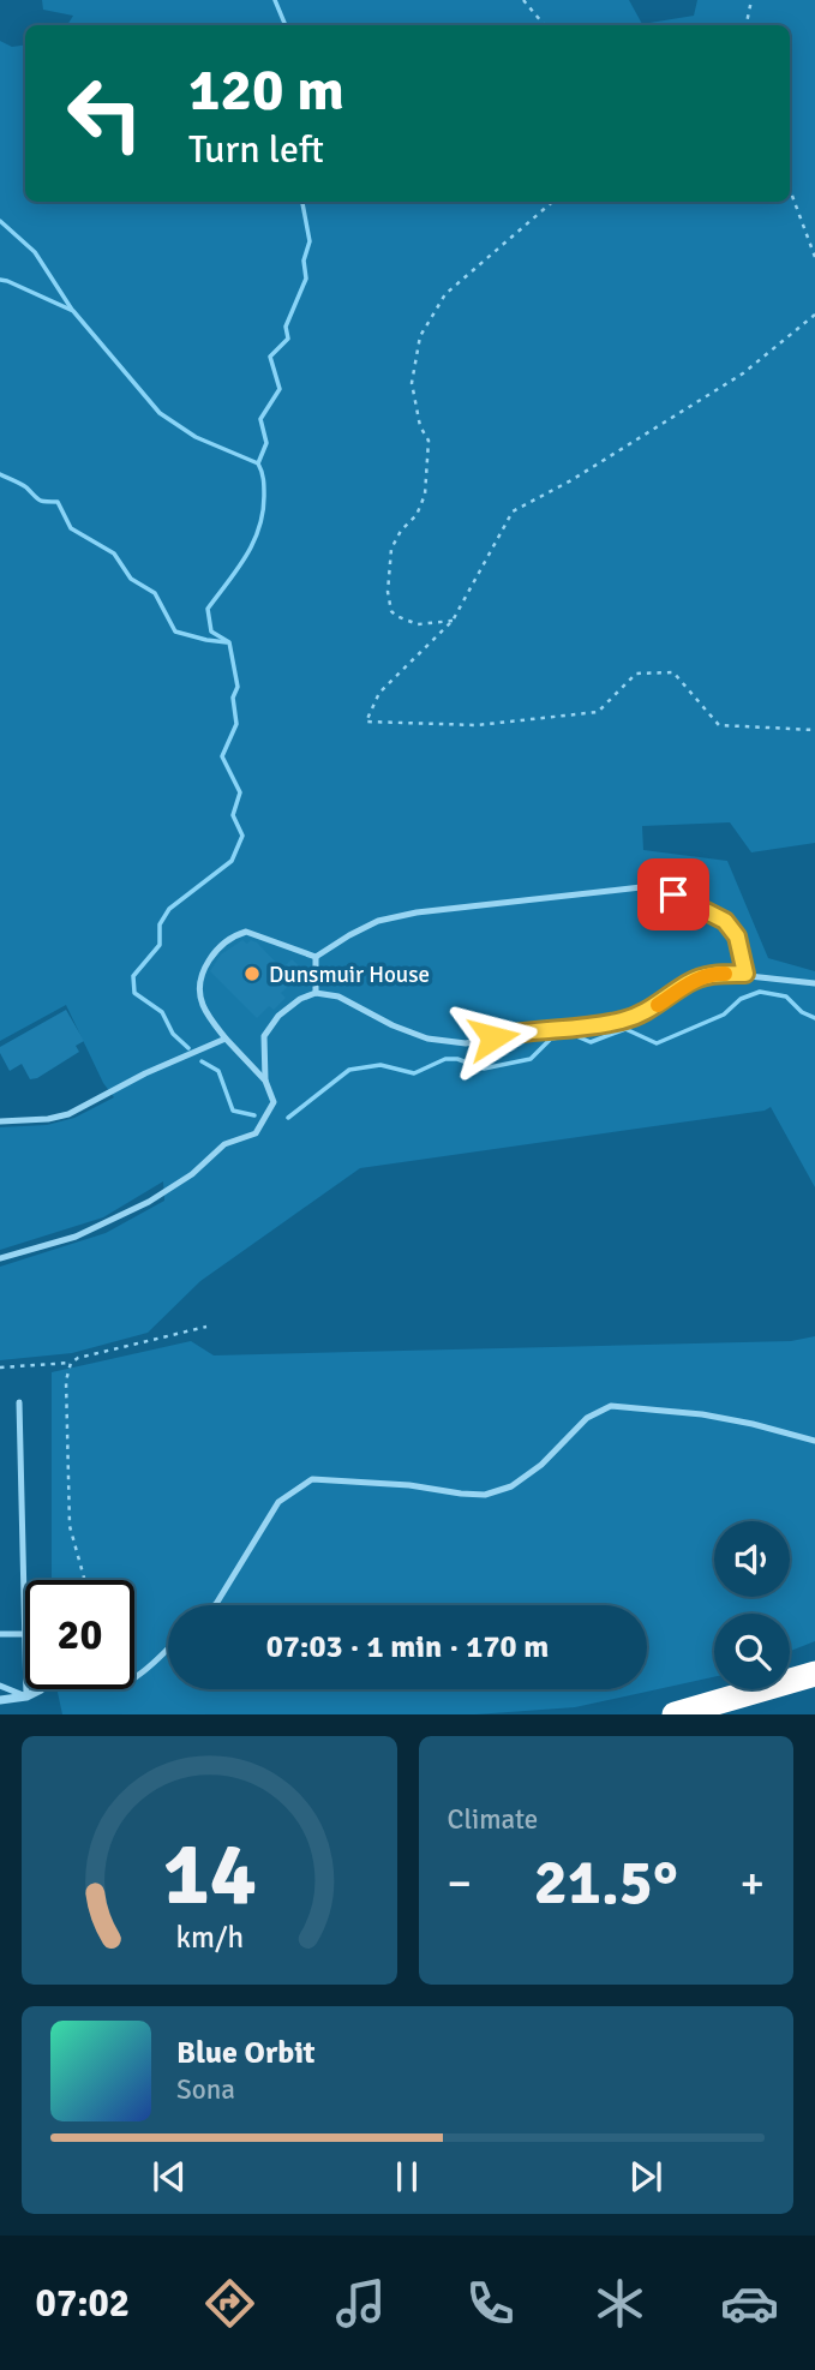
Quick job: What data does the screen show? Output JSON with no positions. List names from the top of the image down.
{
  "places": ["Dunsmuir House"],
  "page": {
    "turn": ["120 m", "Turn left"],
    "limit": "20",
    "trip": "07:03 · 1 min · 170 m",
    "tile": "Climate",
    "heat": ["−", "21.5°", "+"],
    "song": ["Blue Orbit", "Sona"],
    "tabs": "07:02",
    "gauge": ["14", "km/h"]
  }
}
